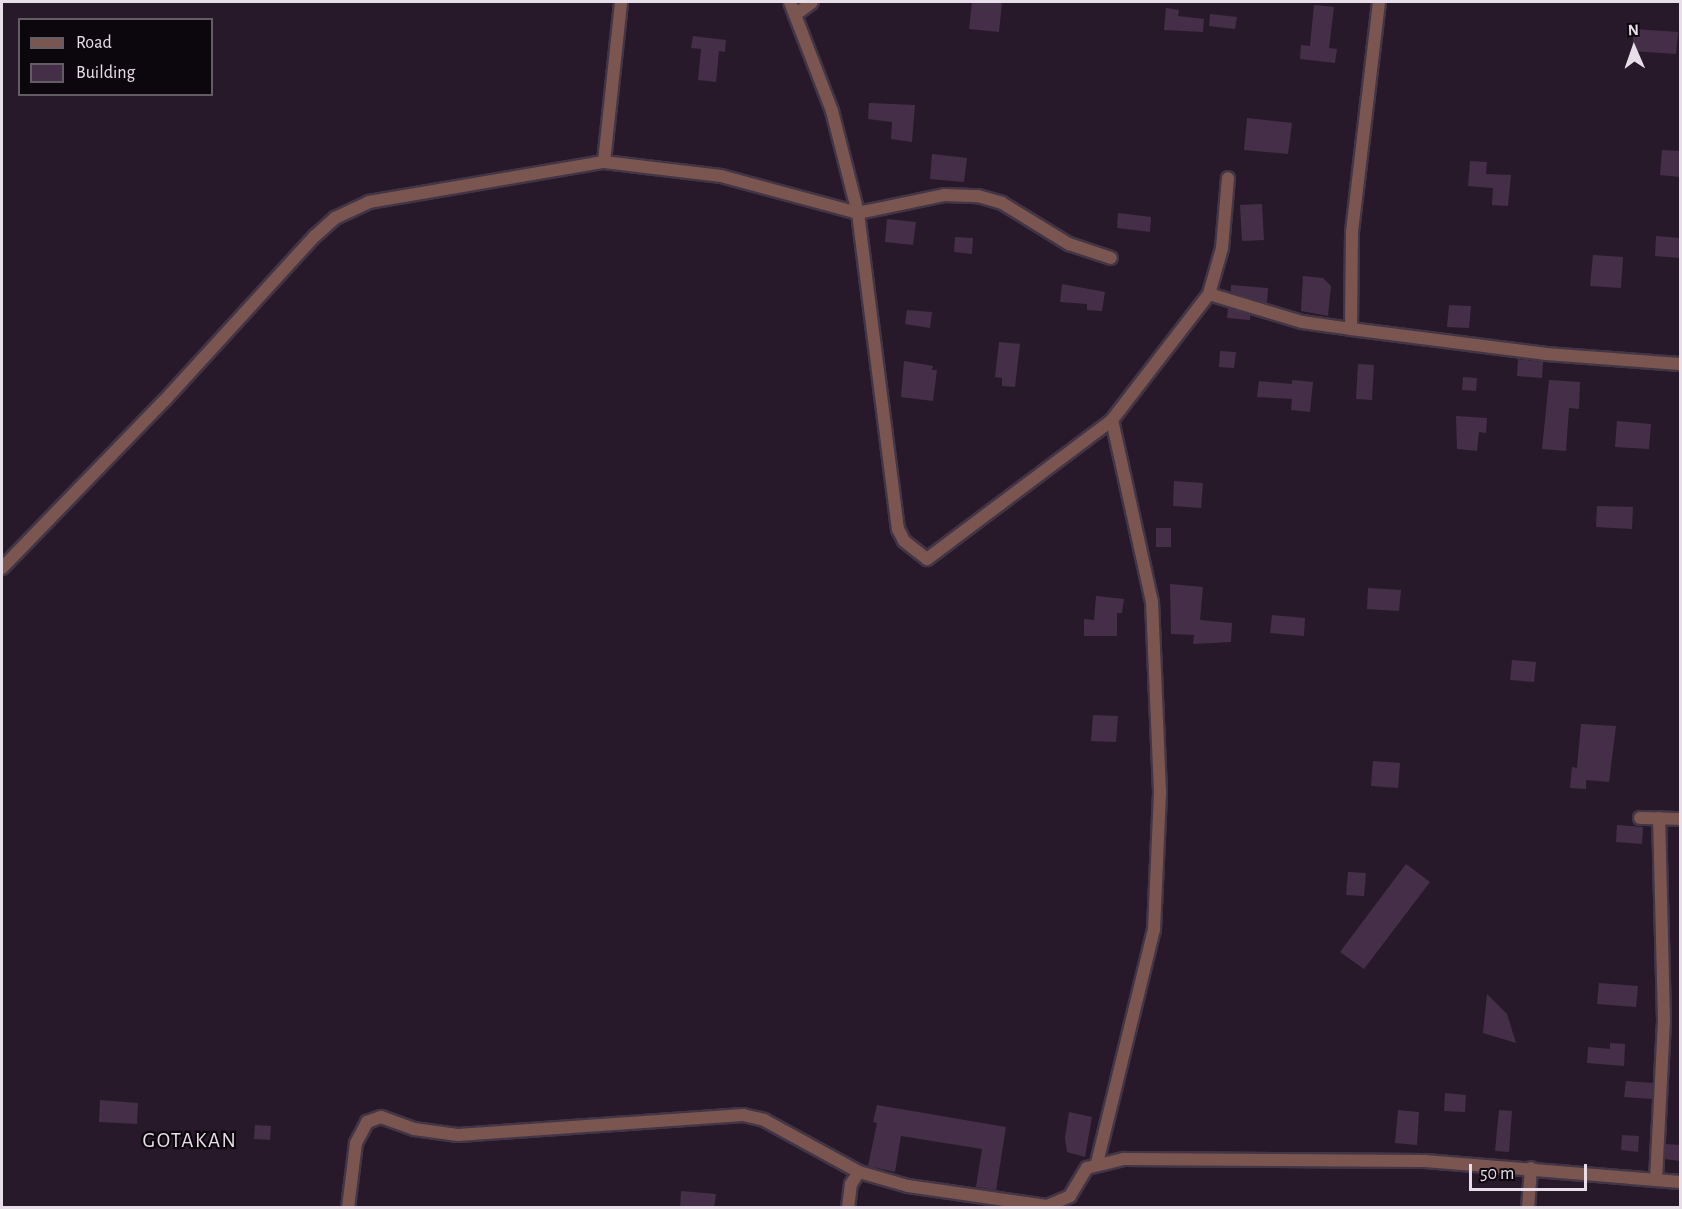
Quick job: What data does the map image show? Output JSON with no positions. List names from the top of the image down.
{
  "districts": ["GOTAKAN"],
  "legend": ["Road", "Building"],
  "scale_bar": "50 m",
  "north": "top"
}
